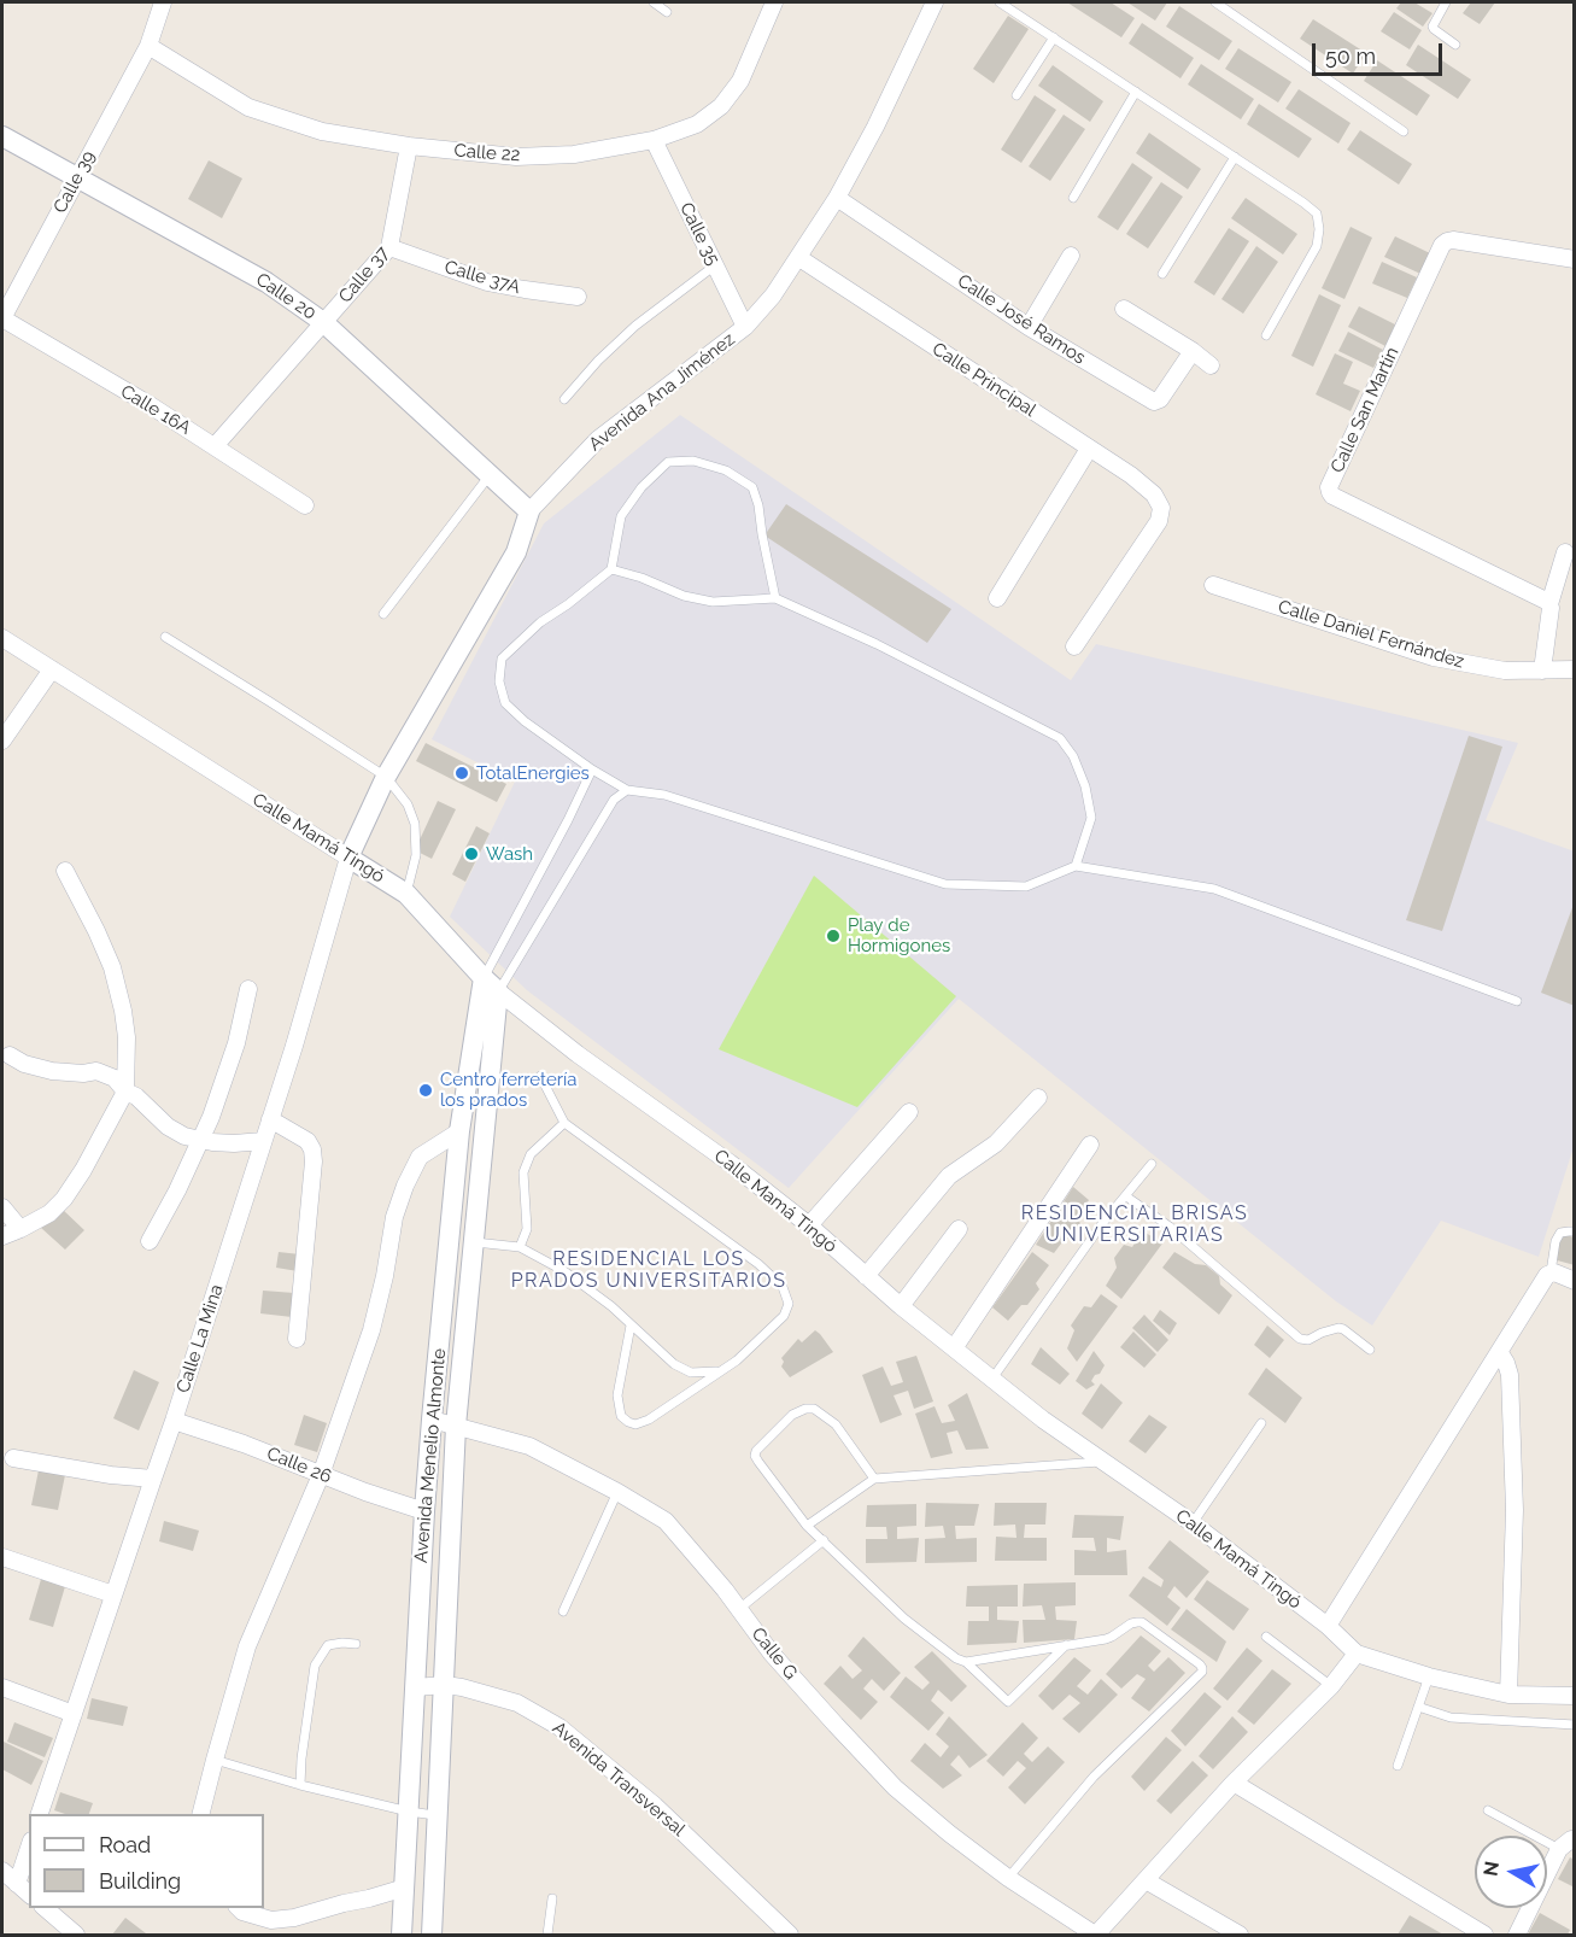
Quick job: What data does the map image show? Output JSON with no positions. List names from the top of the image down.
{
  "streets": {
    "street": [
      "Calle 22",
      "Calle 39",
      "Calle 35",
      "Calle 37",
      "Calle 37A",
      "Calle 20",
      "Calle José Ramos",
      "Calle Principal",
      "Avenida Ana Jiménez",
      "Calle 16A",
      "Calle San Martín",
      "Calle Daniel Fernández",
      "Calle Mamá Tingó",
      "Calle La Mina",
      "Avenida Menelio Almonte",
      "Calle 26",
      "Calle G",
      "Avenida Transversal"
    ]
  },
  "crossings": [
    ["Calle 22", "Calle 39"],
    ["Calle 22", "Calle 35"],
    ["Calle 22", "Calle 37"],
    ["Calle 39", "Calle 20"],
    ["Calle 39", "Calle 16A"],
    ["Calle 35", "Avenida Ana Jiménez"],
    ["Calle 37", "Calle 37A"],
    ["Calle 37", "Calle 20"],
    ["Calle 37", "Calle 16A"],
    ["Calle 20", "Avenida Ana Jiménez"],
    ["Calle José Ramos", "Avenida Ana Jiménez"],
    ["Calle Principal", "Avenida Ana Jiménez"],
    ["Avenida Ana Jiménez", "Calle Mamá Tingó"],
    ["Avenida Ana Jiménez", "Calle La Mina"],
    ["Calle Mamá Tingó", "Calle La Mina"],
    ["Calle Mamá Tingó", "Avenida Menelio Almonte"],
    ["Calle La Mina", "Calle 26"],
    ["Avenida Menelio Almonte", "Calle 26"],
    ["Avenida Menelio Almonte", "Calle G"],
    ["Avenida Menelio Almonte", "Avenida Transversal"]
  ],
  "districts": ["RESIDENCIAL BRISAS UNIVERSITARIAS", "RESIDENCIAL LOS PRADOS UNIVERSITARIOS"],
  "places": [
    "TotalEnergies",
    "Wash",
    "Play de Hormigones",
    "Centro ferretería los prados"
  ],
  "legend": ["Road", "Building"],
  "scale_bar": "50 m",
  "north": "left"
}
